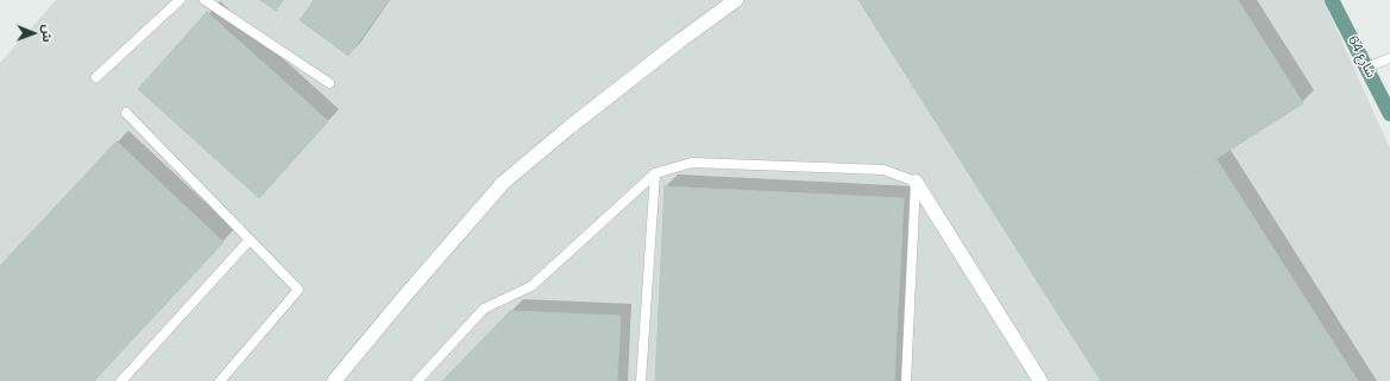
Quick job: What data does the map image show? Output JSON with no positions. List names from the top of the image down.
{
  "streets": {
    "main road": ["شارع 64"]
  },
  "north": "right"
}
